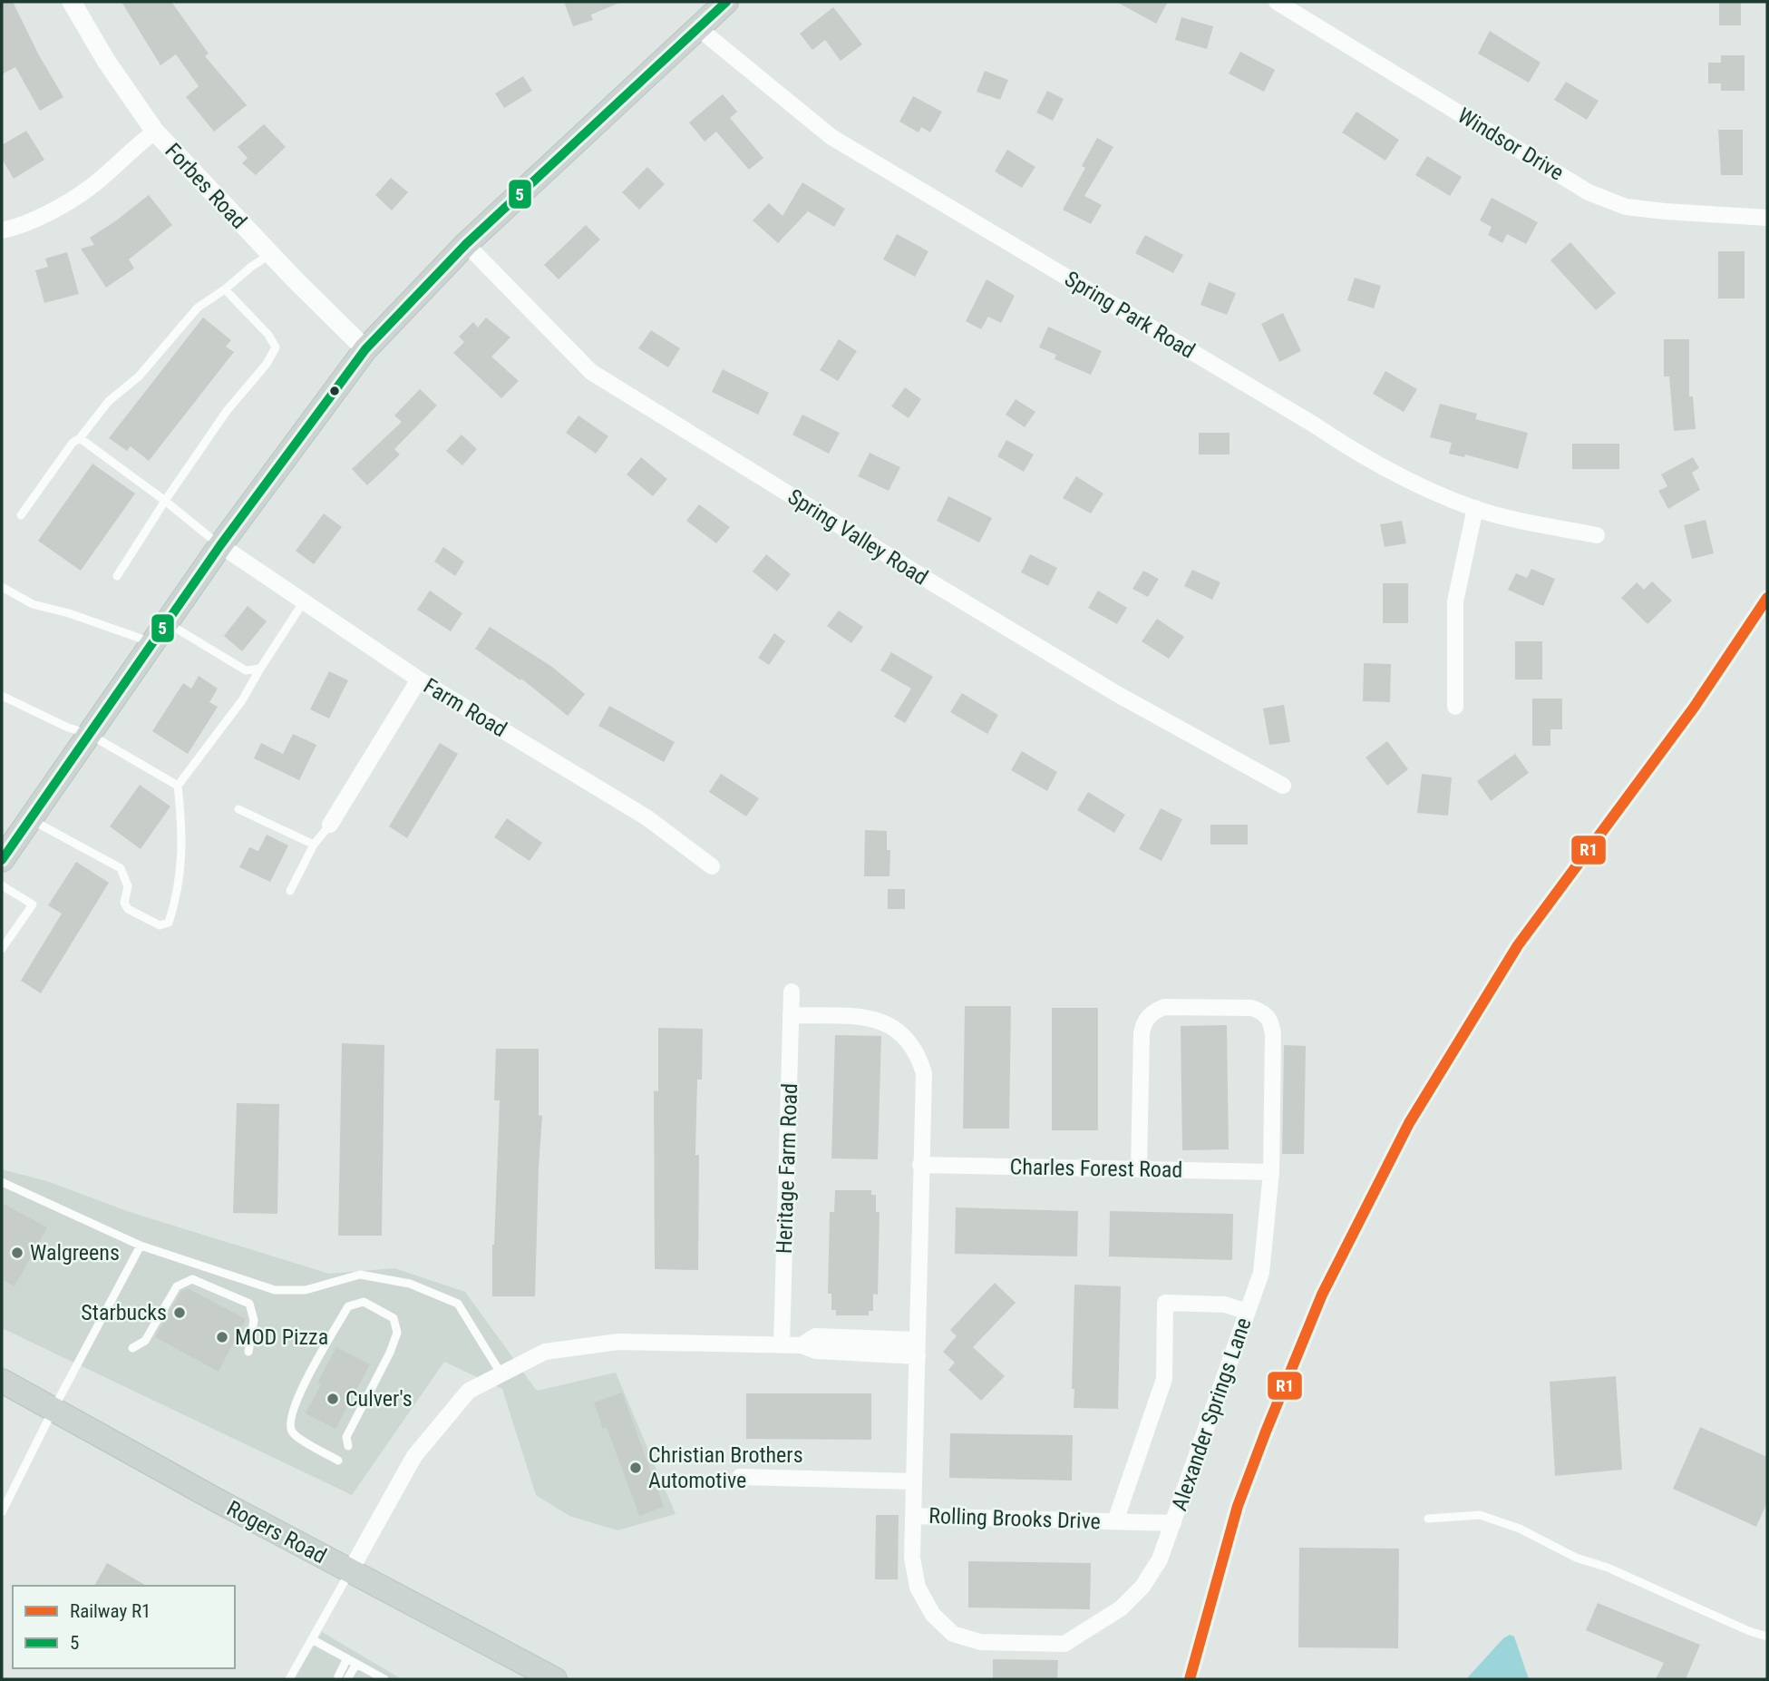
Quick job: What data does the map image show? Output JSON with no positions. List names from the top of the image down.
{
  "streets": {
    "main road": ["Rogers Road"],
    "street": [
      "Windsor Drive",
      "Forbes Road",
      "Spring Park Road",
      "Spring Valley Road",
      "Farm Road",
      "Heritage Farm Road",
      "Charles Forest Road",
      "Alexander Springs Lane",
      "Rolling Brooks Drive"
    ]
  },
  "crossings": [
    ["Heritage Farm Road", "Alexander Springs Lane"],
    ["Charles Forest Road", "Alexander Springs Lane"],
    ["Alexander Springs Lane", "Rolling Brooks Drive"]
  ],
  "places": [
    "Walgreens",
    "Starbucks",
    "MOD Pizza",
    "Culver's",
    "Christian Brothers Automotive"
  ],
  "lines": ["transit line 5", "rail line R1"],
  "legend": ["Railway R1", "5"]
}
